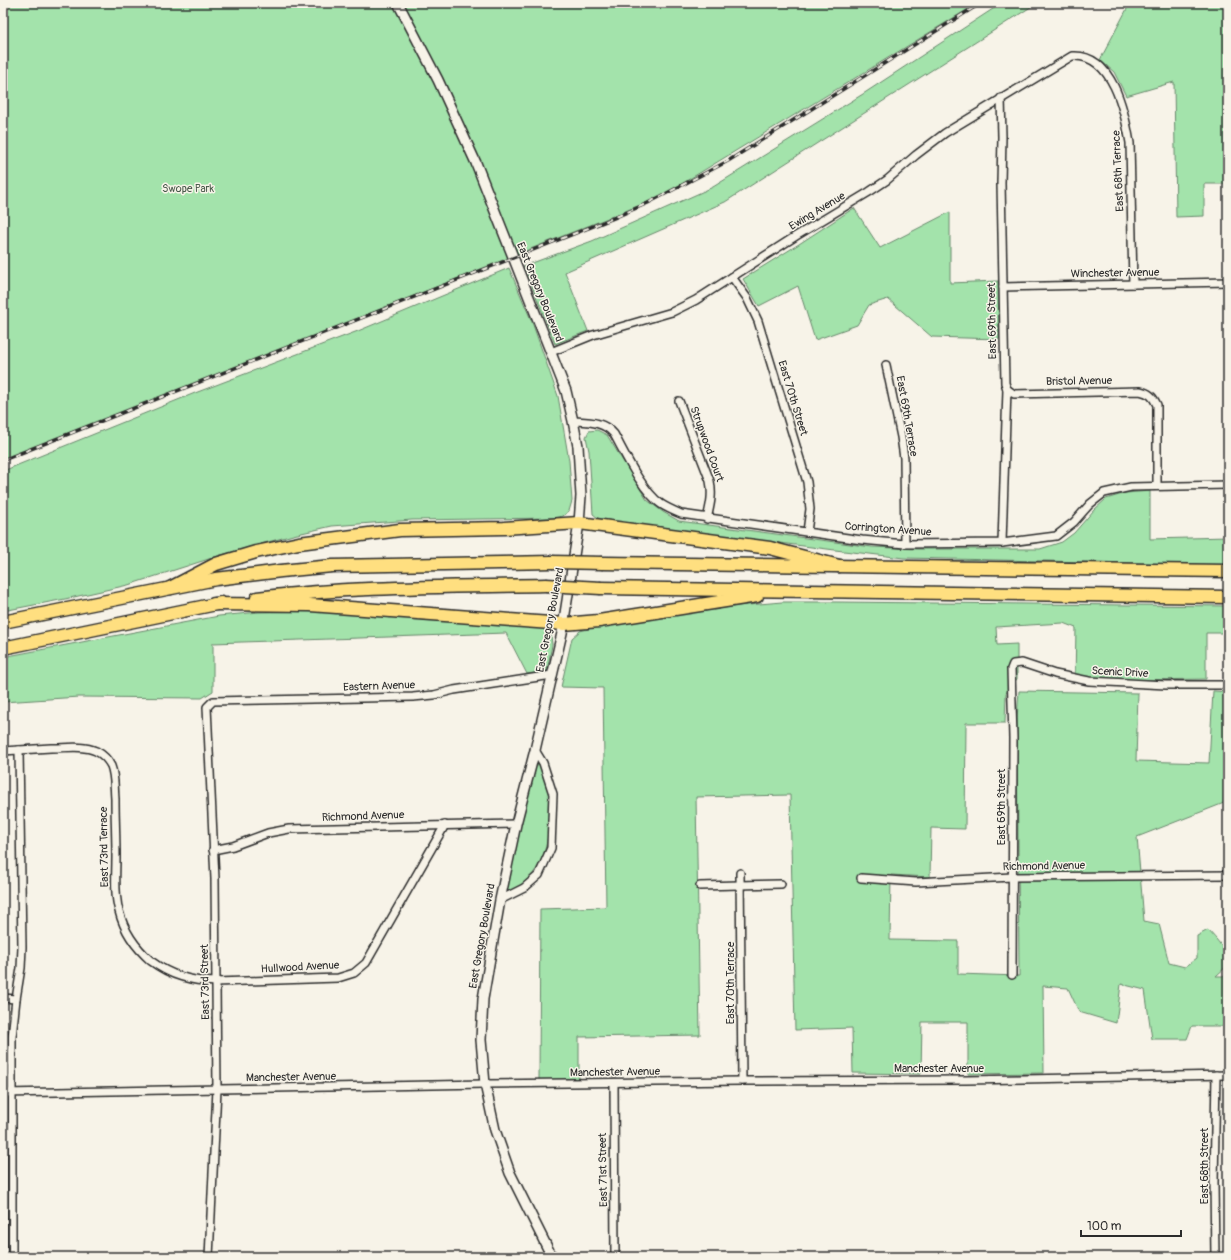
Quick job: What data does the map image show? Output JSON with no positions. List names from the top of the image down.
{
  "streets": {
    "main road": ["East Gregory Boulevard"],
    "street": [
      "East 68th Terrace",
      "Ewing Avenue",
      "Winchester Avenue",
      "East 69th Street",
      "Bristol Avenue",
      "East 70th Street",
      "East 69th Terrace",
      "Strupwood Court",
      "Corrington Avenue",
      "Scenic Drive",
      "Eastern Avenue",
      "Richmond Avenue",
      "East 73rd Terrace",
      "Hullwood Avenue",
      "East 73rd Street",
      "East 70th Terrace",
      "Manchester Avenue",
      "East 68th Street",
      "East 71st Street"
    ]
  },
  "crossings": [
    ["East 68th Terrace", "Ewing Avenue"],
    ["East 68th Terrace", "Winchester Avenue"],
    ["Ewing Avenue", "East Gregory Boulevard"],
    ["Ewing Avenue", "East 69th Street"],
    ["Ewing Avenue", "East 70th Street"],
    ["Winchester Avenue", "East 69th Street"],
    ["East Gregory Boulevard", "Corrington Avenue"],
    ["East Gregory Boulevard", "Eastern Avenue"],
    ["East Gregory Boulevard", "Richmond Avenue"],
    ["East Gregory Boulevard", "Manchester Avenue"],
    ["East 69th Street", "Bristol Avenue"],
    ["East 69th Street", "Corrington Avenue"],
    ["East 69th Street", "Scenic Drive"],
    ["East 69th Street", "Richmond Avenue"],
    ["Bristol Avenue", "Corrington Avenue"],
    ["East 70th Street", "Corrington Avenue"],
    ["East 69th Terrace", "Corrington Avenue"],
    ["Strupwood Court", "Corrington Avenue"],
    ["Eastern Avenue", "East 73rd Street"],
    ["Richmond Avenue", "Hullwood Avenue"],
    ["Richmond Avenue", "East 73rd Street"],
    ["East 73rd Terrace", "Hullwood Avenue"],
    ["Hullwood Avenue", "East 73rd Street"],
    ["East 73rd Street", "Manchester Avenue"],
    ["East 70th Terrace", "Manchester Avenue"],
    ["Manchester Avenue", "East 68th Street"],
    ["Manchester Avenue", "East 71st Street"]
  ],
  "parks": ["Swope Park"],
  "scale_bar": "100 m"
}
